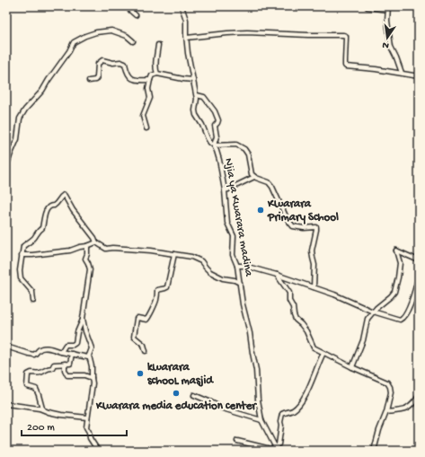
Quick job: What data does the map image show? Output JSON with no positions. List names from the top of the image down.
{
  "streets": {
    "street": ["Njia ya Kwarara madina"]
  },
  "places": ["Kwarara Primary School", "kwarara schooL masjid", "Kwarara media education center"],
  "scale_bar": "200 m",
  "north": "bottom"
}
